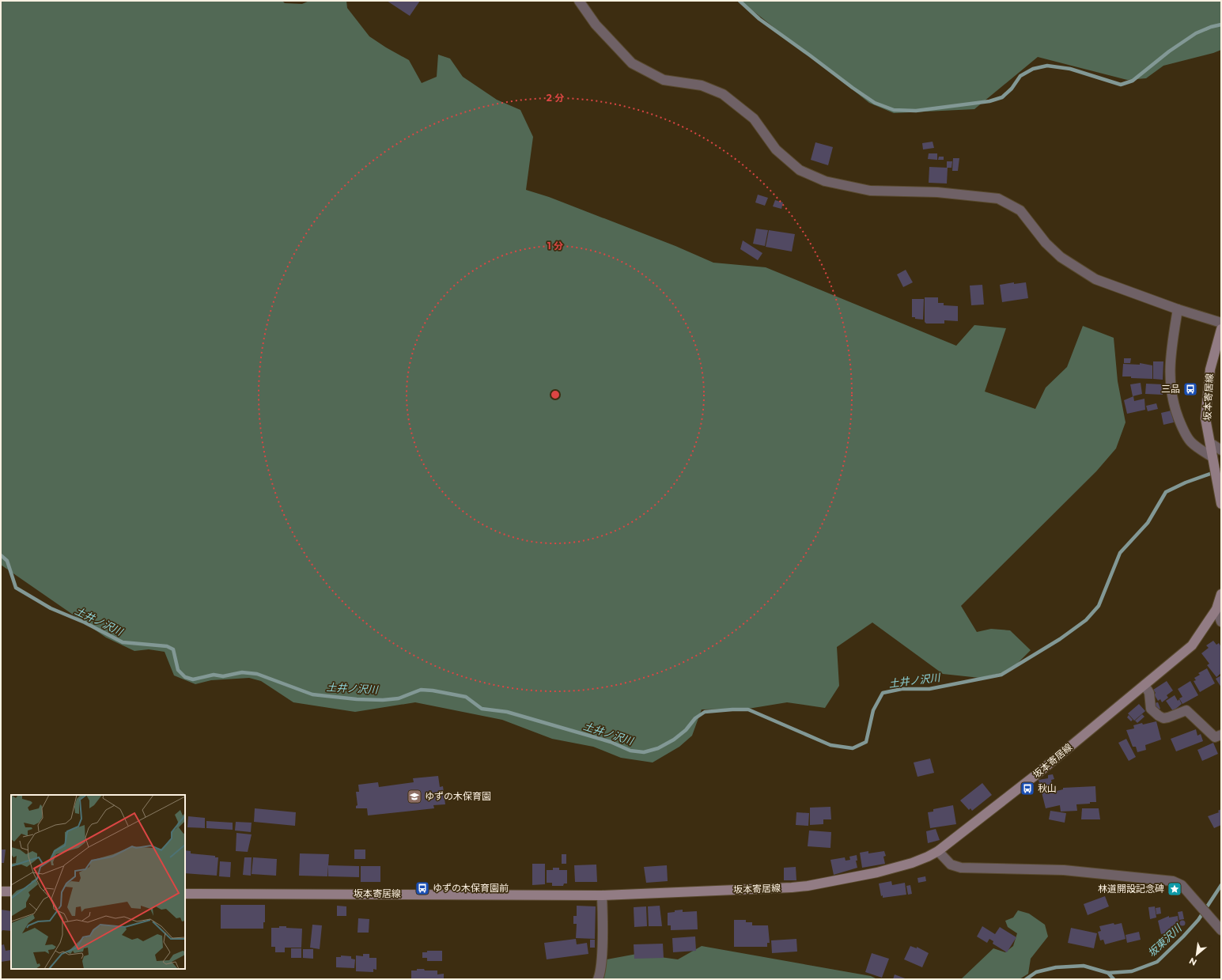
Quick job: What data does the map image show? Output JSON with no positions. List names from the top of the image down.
{
  "streets": {
    "main road": ["坂本寄居線"]
  },
  "water": ["土井ノ沢川", "坂東沢川"],
  "places": {
    "bus stop": ["三品", "秋山", "ゆずの木保育園前"],
    "school or university": ["ゆずの木保育園"],
    "place": ["林道開設記念碑"]
  },
  "north": "bottom left",
  "rings": ["2 分", "1 分"]
}
